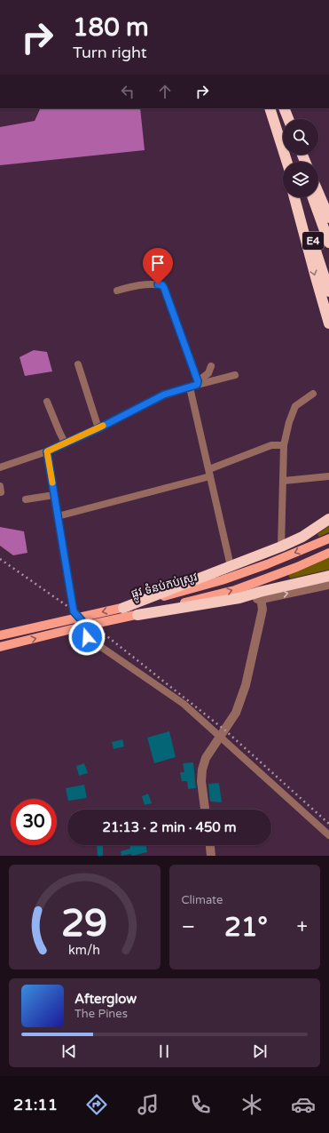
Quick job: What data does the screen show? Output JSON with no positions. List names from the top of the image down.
{
  "streets": {
    "highway": ["E4"],
    "main road": ["ផ្លូវ ទំនប់កប់ស្រូវ"]
  },
  "page": {
    "turn": ["180 m", "Turn right"],
    "limit": "30",
    "trip": "21:13 · 2 min · 450 m",
    "tile": "Climate",
    "heat": ["−", "21°", "+"],
    "song": ["Afterglow", "The Pines"],
    "tabs": "21:11",
    "gauge": ["29", "km/h"]
  }
}
